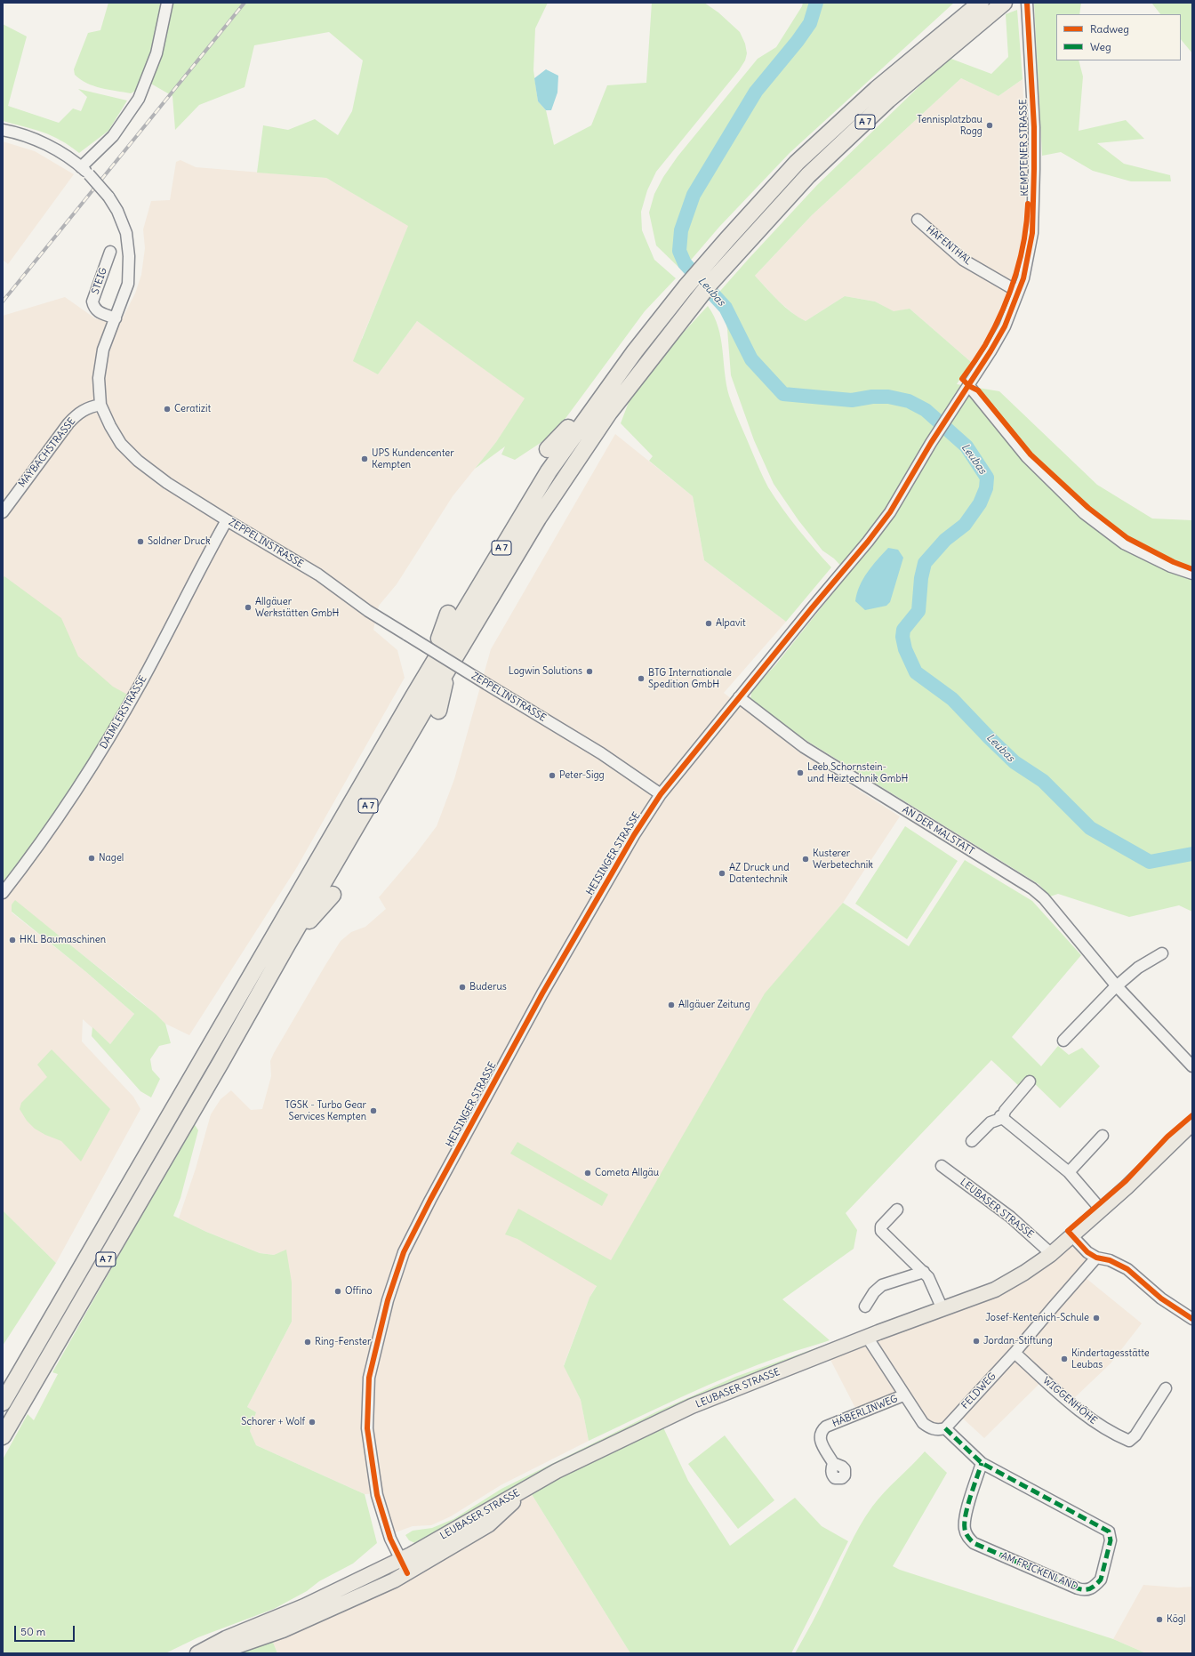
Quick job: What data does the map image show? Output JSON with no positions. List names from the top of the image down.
{
  "streets": {
    "highway": ["A 7"],
    "main road": ["LEUBASER STRASSE"],
    "street": [
      "KEMPTENER STRASSE",
      "HAFENTHAL",
      "STEIG",
      "MAYBACHSTRASSE",
      "ZEPPELINSTRASSE",
      "DAIMLERSTRASSE",
      "AN DER MALSTATT",
      "HEISINGER STRASSE",
      "FELDWEG",
      "WIGGENHÖHE",
      "HÄBERLINWEG",
      "AM FRICKENLAND"
    ]
  },
  "crossings": [
    ["KEMPTENER STRASSE", "HAFENTHAL"],
    ["KEMPTENER STRASSE", "HEISINGER STRASSE"],
    ["STEIG", "ZEPPELINSTRASSE"],
    ["MAYBACHSTRASSE", "ZEPPELINSTRASSE"],
    ["ZEPPELINSTRASSE", "DAIMLERSTRASSE"],
    ["ZEPPELINSTRASSE", "HEISINGER STRASSE"],
    ["AN DER MALSTATT", "HEISINGER STRASSE"],
    ["HEISINGER STRASSE", "LEUBASER STRASSE"],
    ["FELDWEG", "WIGGENHÖHE"],
    ["FELDWEG", "AM FRICKENLAND"]
  ],
  "water": ["Leubas"],
  "places": [
    "Tennisplatzbau Rogg",
    "Ceratizit",
    "UPS Kundencenter Kempten",
    "Soldner Druck",
    "Allgäuer Werkstätten GmbH",
    "Alpavit",
    "Logwin Solutions",
    "BTG Internationale Spedition GmbH",
    "Leeb Schornstein- und Heiztechnik GmbH",
    "Peter-Sigg",
    "Nagel",
    "Kusterer Werbetechnik",
    "AZ Druck und Datentechnik",
    "HKL Baumaschinen",
    "Buderus",
    "Allgäuer Zeitung",
    "TGSK - Turbo Gear Services Kempten",
    "Cometa Allgäu",
    "Offino",
    "Josef-Kentenich-Schule",
    "Jordan-Stiftung",
    "Ring-Fenster",
    "Kindertagesstätte Leubas",
    "Schorer + Wolf",
    "Kögl"
  ],
  "legend": ["Radweg", "Weg"],
  "scale_bar": "50 m"
}
